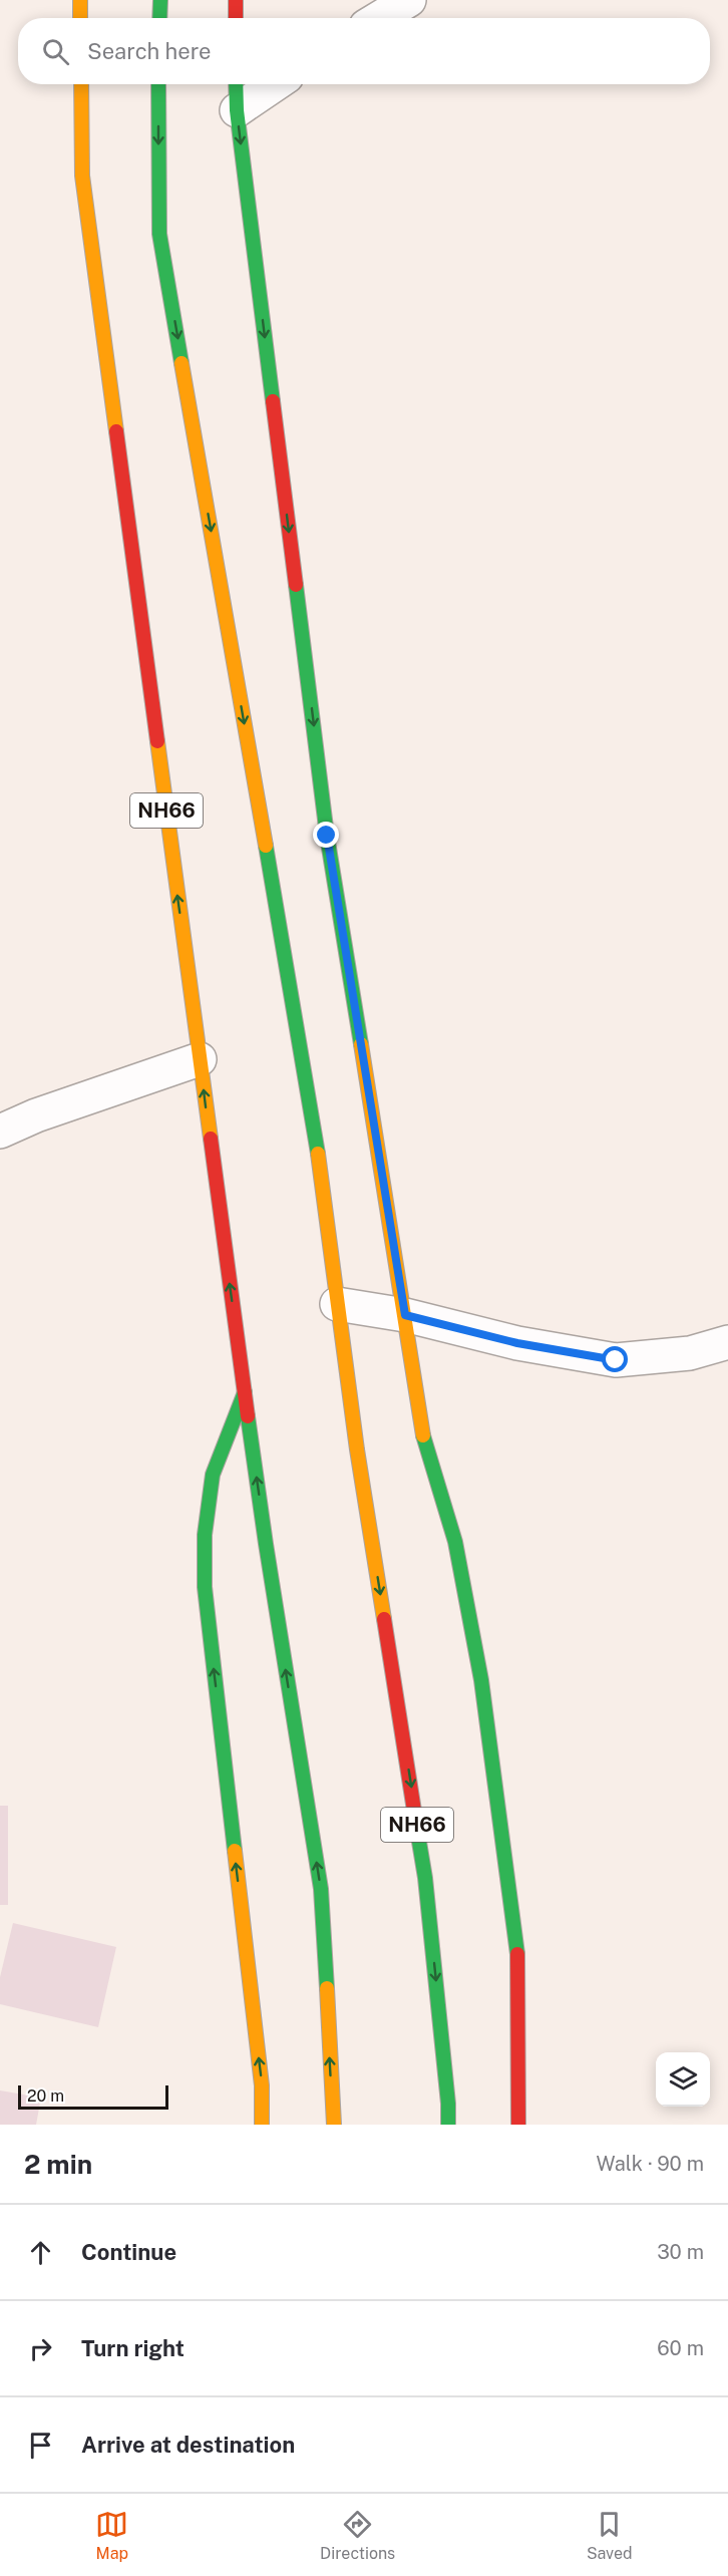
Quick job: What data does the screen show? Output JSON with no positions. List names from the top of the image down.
{
  "streets": {
    "main road": ["NH66"]
  },
  "scale_bar": "20 m",
  "page": {
    "search": "Search here",
    "scale": "20 m",
    "heading": ["2 min", "Walk · 90 m"],
    "list": [
      ["Continue", "30 m"],
      ["Turn right", "60 m"],
      "Arrive at destination"
    ],
    "nav": ["Map", "Directions", "Saved"]
  }
}
